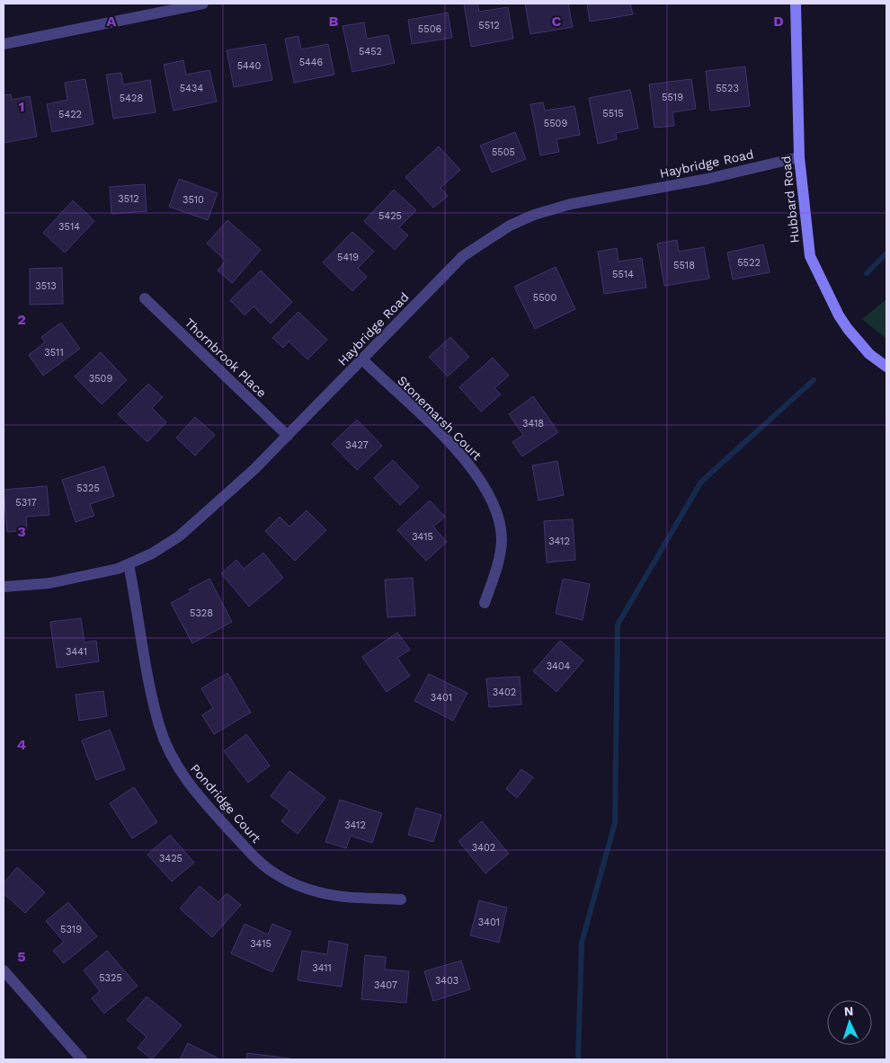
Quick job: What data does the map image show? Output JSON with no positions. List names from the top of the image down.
{
  "streets": {
    "main road": ["Hubbard Road"],
    "street": [
      "Haybridge Road",
      "Thornbrook Place",
      "Stonemarsh Court",
      "Pondridge Court"
    ]
  },
  "crossings": [
    ["Haybridge Road", "Hubbard Road"],
    ["Haybridge Road", "Thornbrook Place"],
    ["Haybridge Road", "Stonemarsh Court"],
    ["Haybridge Road", "Pondridge Court"]
  ],
  "house_numbers": [
    "5512",
    "5506",
    "5452",
    "5446",
    "5440",
    "5434",
    "5523",
    "5519",
    "5428",
    "5515",
    "5422",
    "5509",
    "5505",
    "3512",
    "3510",
    "5425",
    "3514",
    "5419",
    "5522",
    "5518",
    "5514",
    "3513",
    "5500",
    "3511",
    "3509",
    "3418",
    "3427",
    "5325",
    "5317",
    "3415",
    "3412",
    "5328",
    "3441",
    "3404",
    "3402",
    "3401",
    "3412",
    "3402",
    "3425",
    "3401",
    "5319",
    "3415",
    "3411",
    "5325",
    "3403",
    "3407"
  ],
  "north": "top",
  "grid": {
    "columns": [
      "A",
      "B",
      "C",
      "D"
    ],
    "rows": [
      "1",
      "2",
      "3",
      "4",
      "5"
    ]
  }
}
